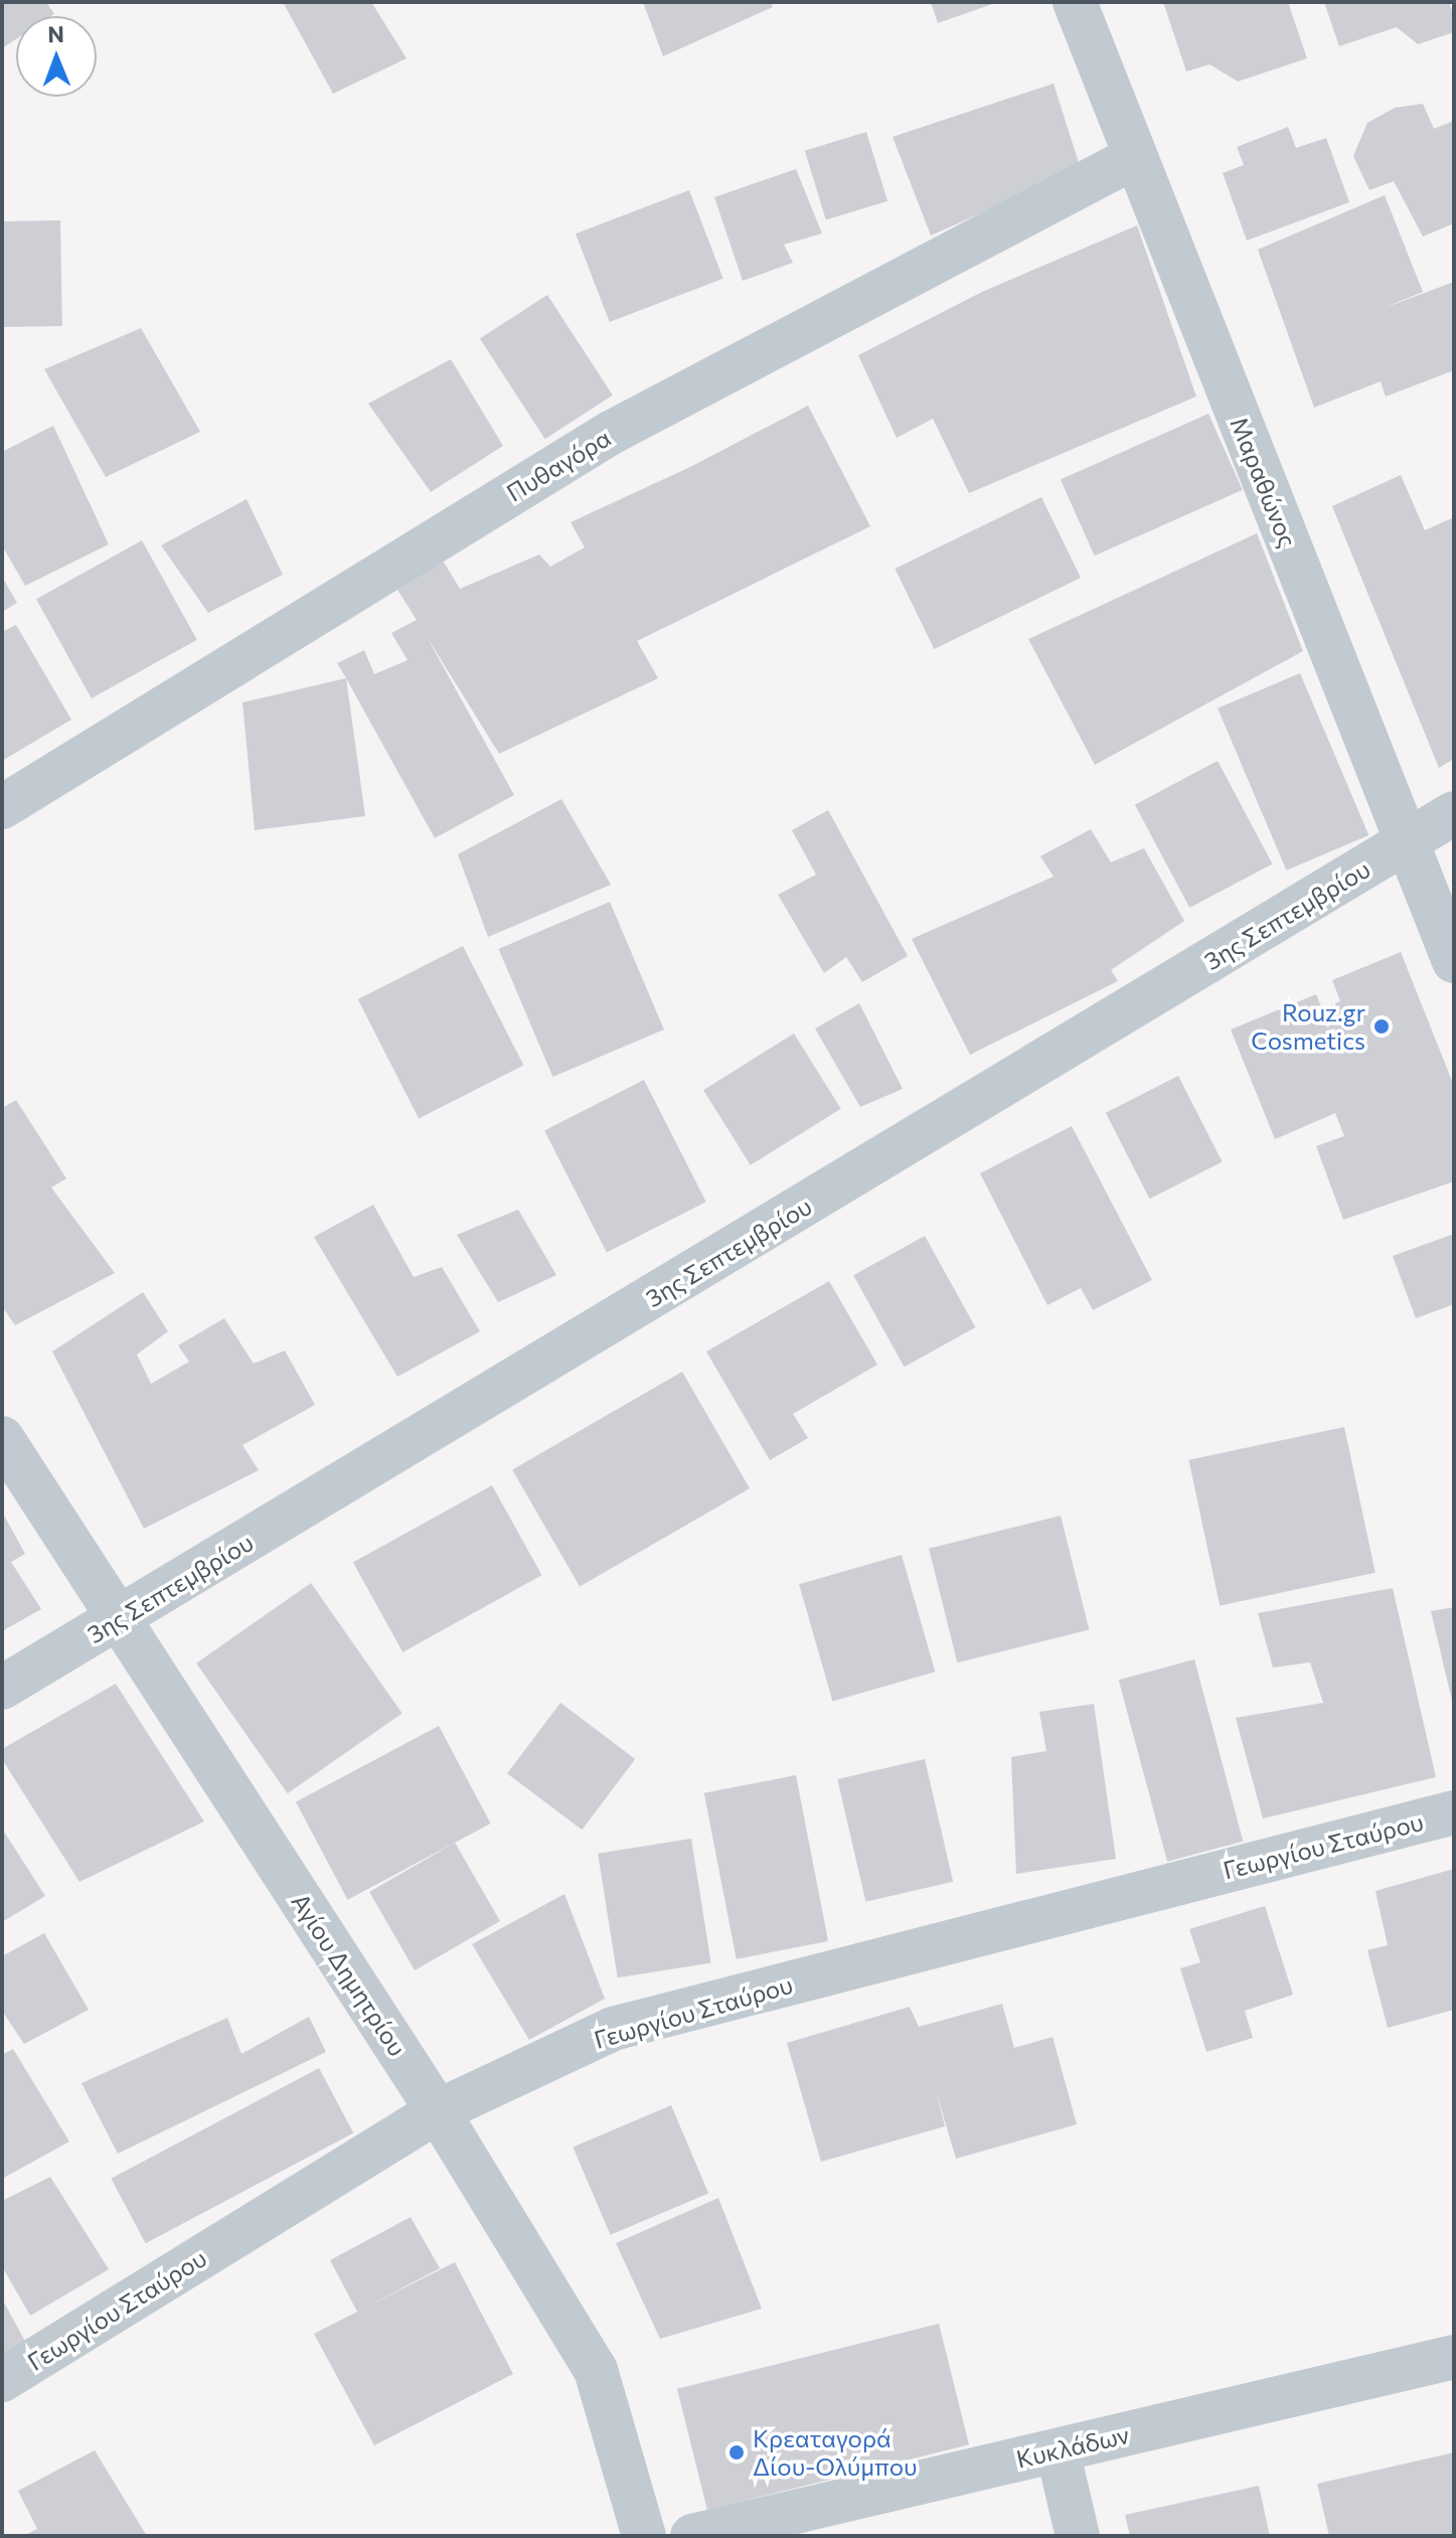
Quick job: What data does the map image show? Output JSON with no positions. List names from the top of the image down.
{
  "streets": {
    "street": [
      "Πυθαγόρα",
      "Μαραθώνος",
      "3ης Σεπτεμβρίου",
      "Γεωργίου Σταύρου",
      "Αγίου Δημητρίου",
      "Κυκλάδων"
    ]
  },
  "crossings": [
    ["Πυθαγόρα", "Μαραθώνος"],
    ["Μαραθώνος", "3ης Σεπτεμβρίου"],
    ["3ης Σεπτεμβρίου", "Αγίου Δημητρίου"],
    ["Γεωργίου Σταύρου", "Αγίου Δημητρίου"]
  ],
  "places": ["Rouz.gr Cosmetics", "Κρεαταγορά Δίου-Ολύμπου"],
  "north": "top"
}
